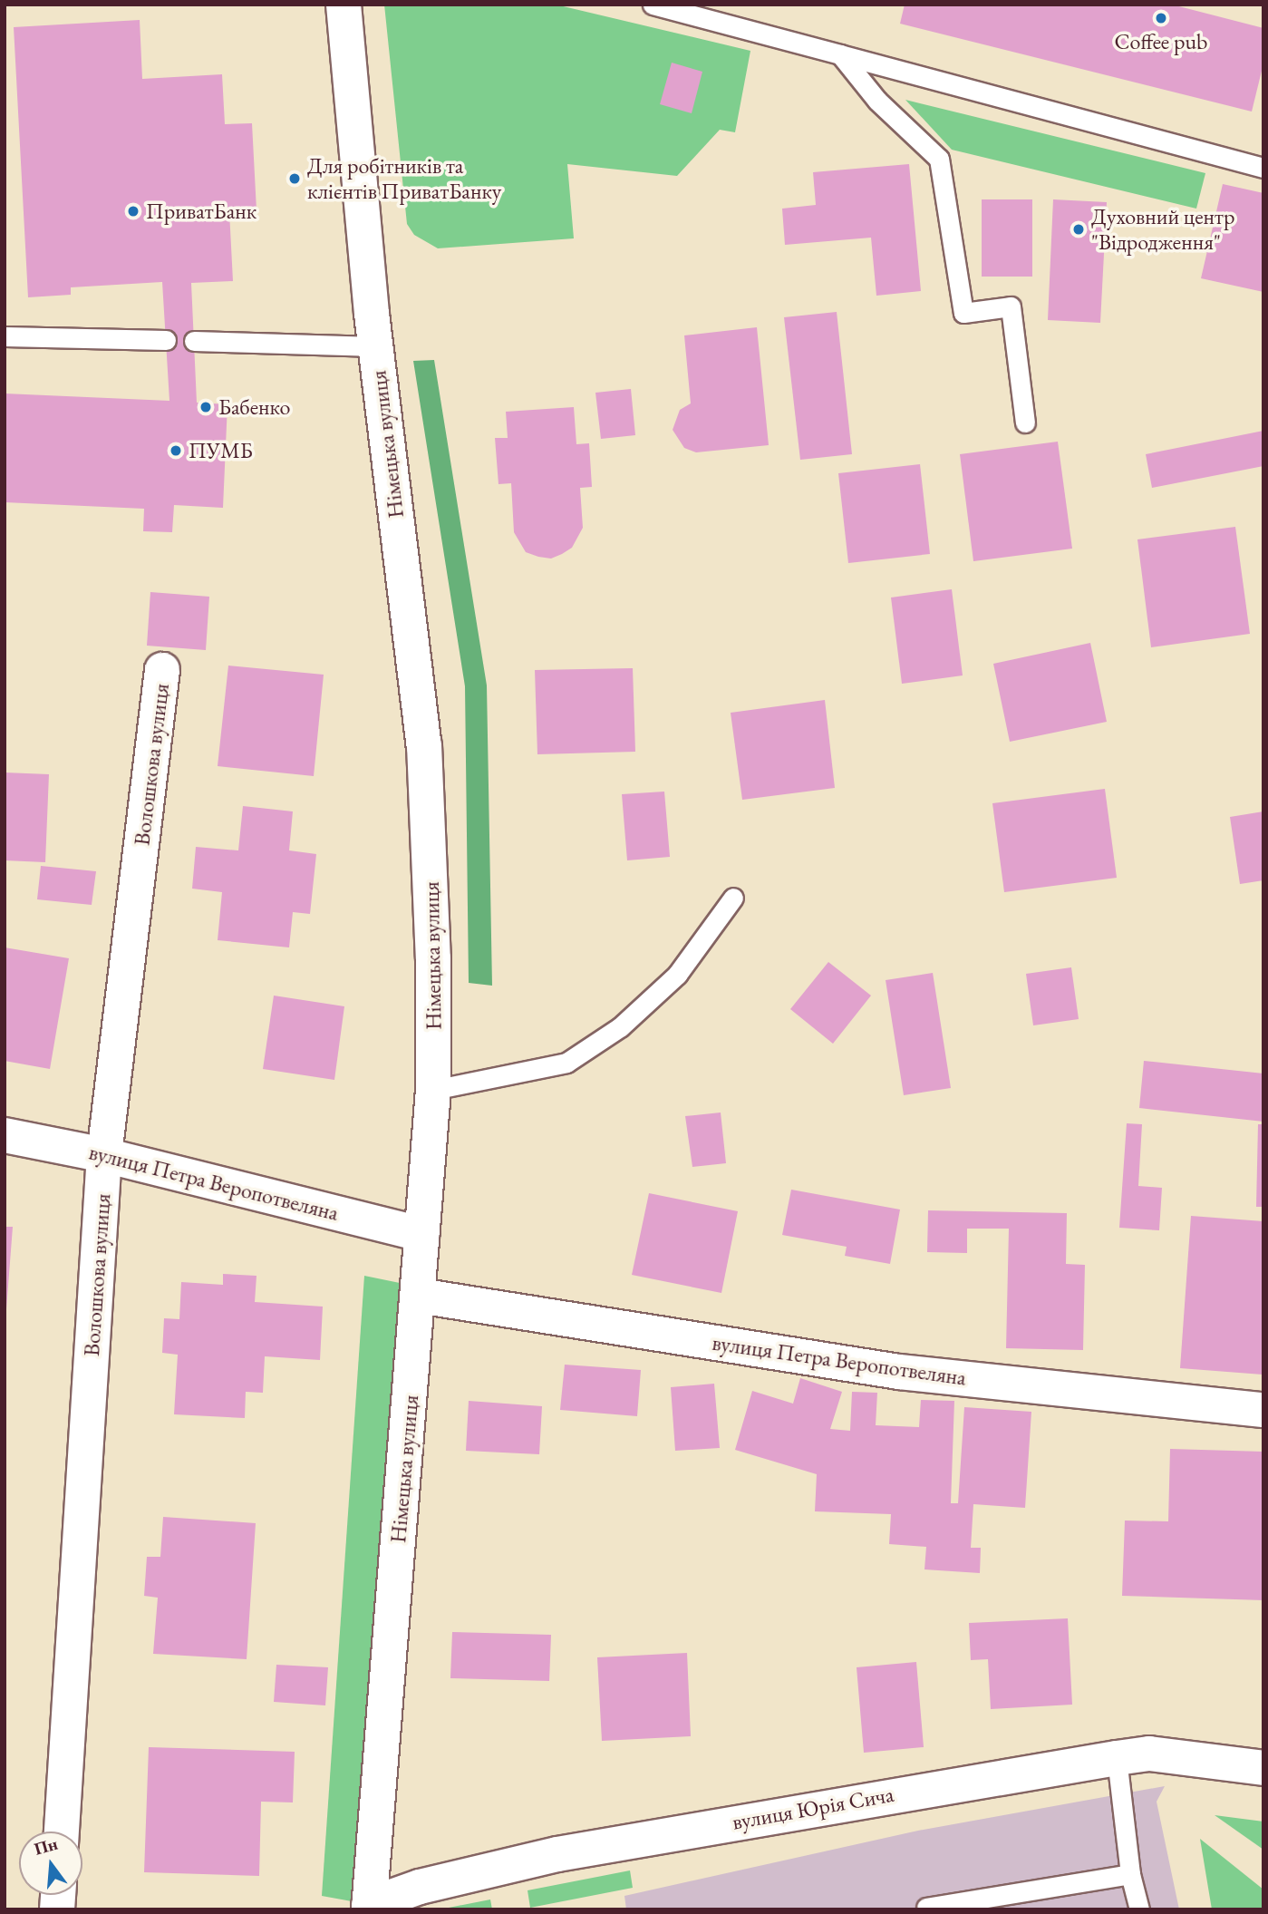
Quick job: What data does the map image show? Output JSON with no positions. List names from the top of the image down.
{
  "streets": {
    "street": [
      "Німецька вулиця",
      "Волошкова вулиця",
      "вулиця Петра Веропотвеляна",
      "вулиця Юрія Сича"
    ]
  },
  "crossings": [
    ["Німецька вулиця", "вулиця Петра Веропотвеляна"],
    ["Німецька вулиця", "вулиця Юрія Сича"],
    ["Волошкова вулиця", "вулиця Петра Веропотвеляна"]
  ],
  "places": [
    "Coffee pub",
    "Для робітників та клієнтів ПриватБанку",
    "ПриватБанк",
    "Духовний центр \"Відродження\"",
    "Бабенко",
    "ПУМБ"
  ],
  "north": "top"
}
